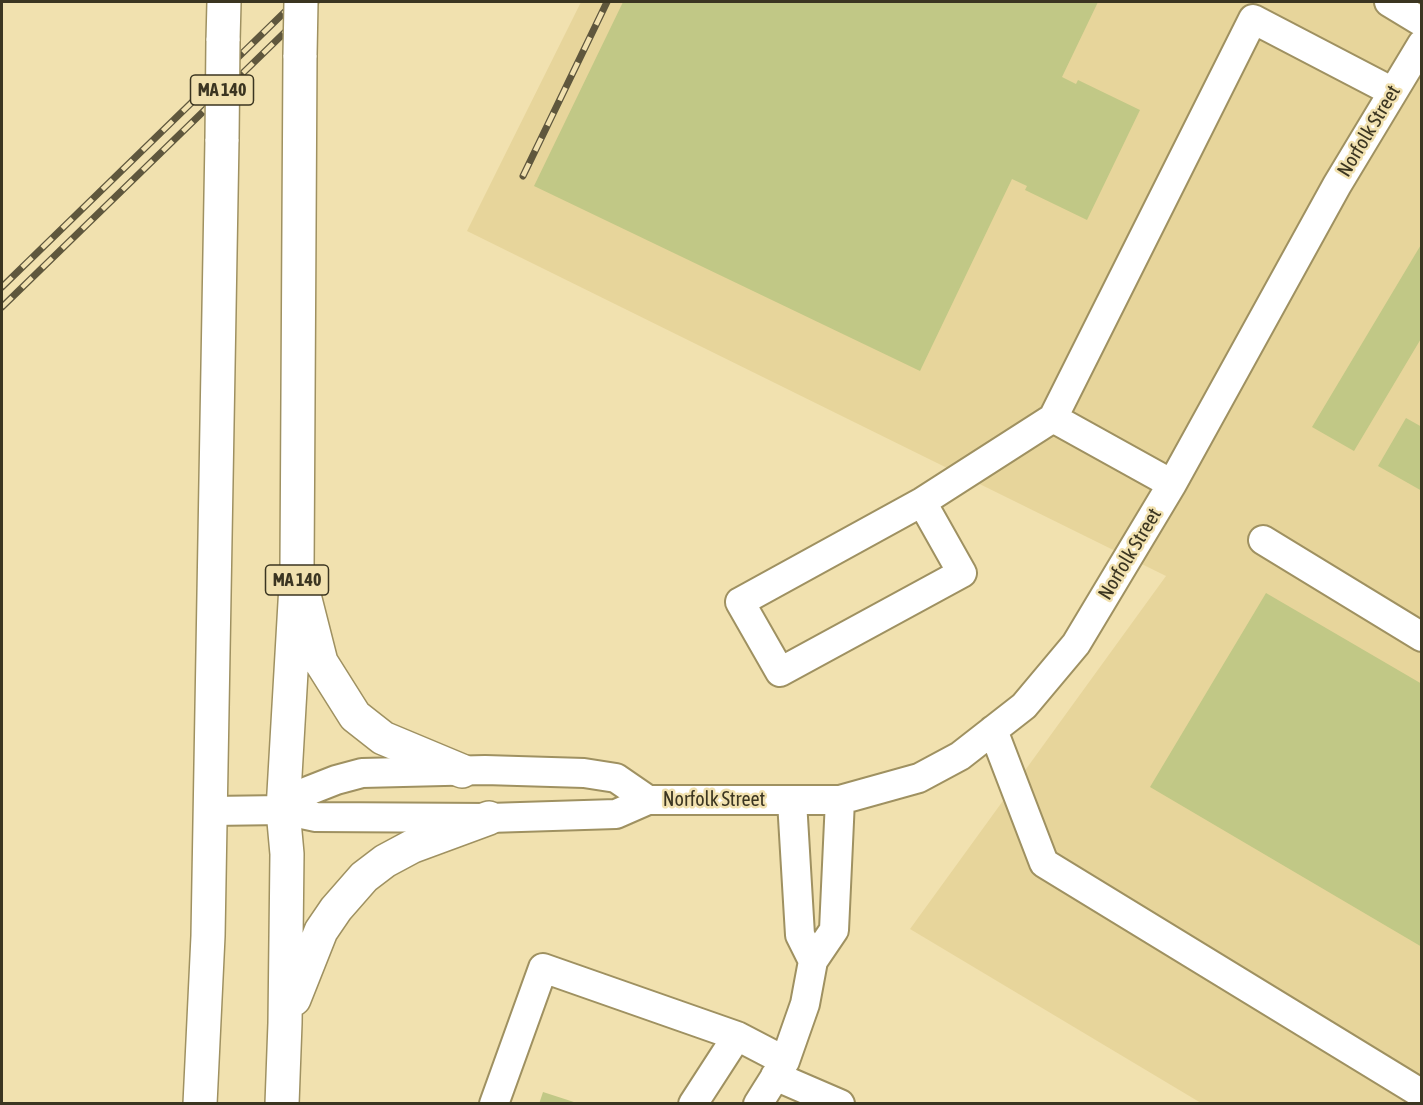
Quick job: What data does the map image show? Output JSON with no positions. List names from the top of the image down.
{
  "streets": {
    "highway": ["MA 140"],
    "street": ["Norfolk Street"]
  },
  "crossings": [
    ["MA 140", "Norfolk Street"]
  ]
}
